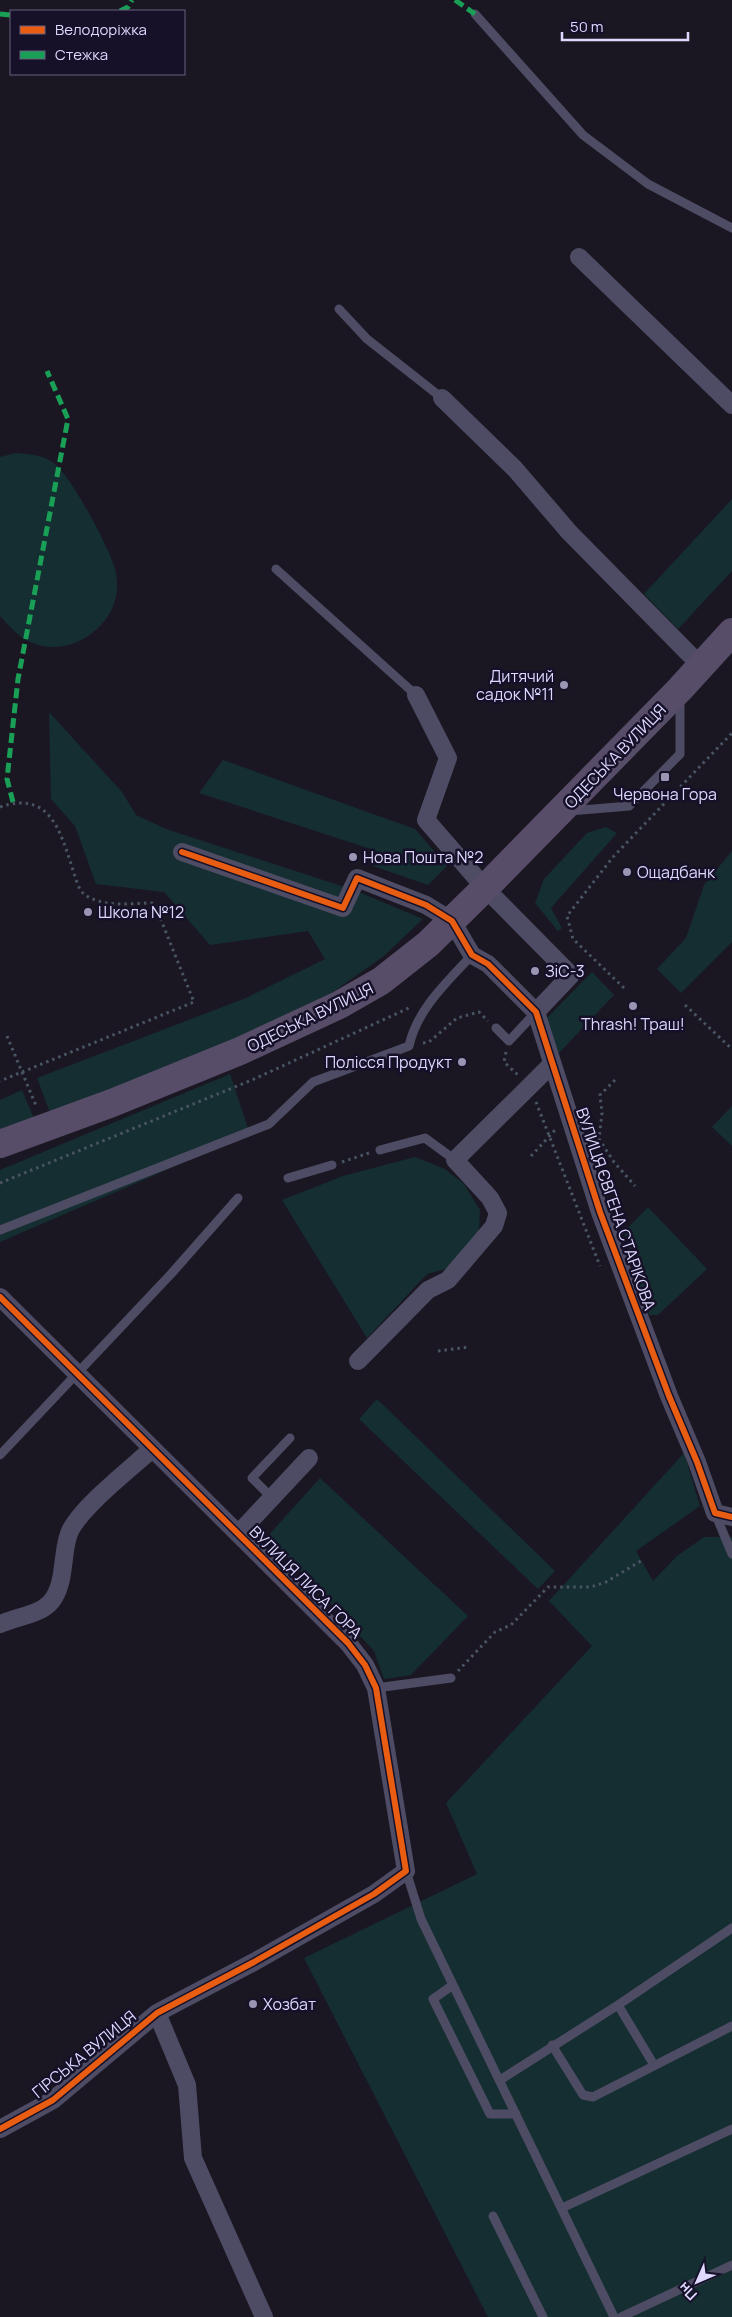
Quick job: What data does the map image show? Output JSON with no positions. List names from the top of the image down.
{
  "streets": {
    "main road": ["ОДЕСЬКА ВУЛИЦЯ"],
    "street": ["ВУЛИЦЯ ЄВГЕНА СТАРІКОВА", "ВУЛИЦЯ ЛИСА ГОРА", "ГІРСЬКА ВУЛИЦЯ"]
  },
  "crossings": [
    ["ОДЕСЬКА ВУЛИЦЯ", "ВУЛИЦЯ ЄВГЕНА СТАРІКОВА"]
  ],
  "places": {
    "other": [
      "Дитячий садок №11",
      "Нова Пошта №2",
      "Ощадбанк",
      "Школа №12",
      "ЗіС-3",
      "Thrash! Траш!",
      "Полісся Продукт",
      "Хозбат"
    ],
    "transit": ["Червона Гора"]
  },
  "legend": ["Велодоріжка", "Стежка"],
  "scale_bar": "50 m",
  "north": "bottom left"
}
